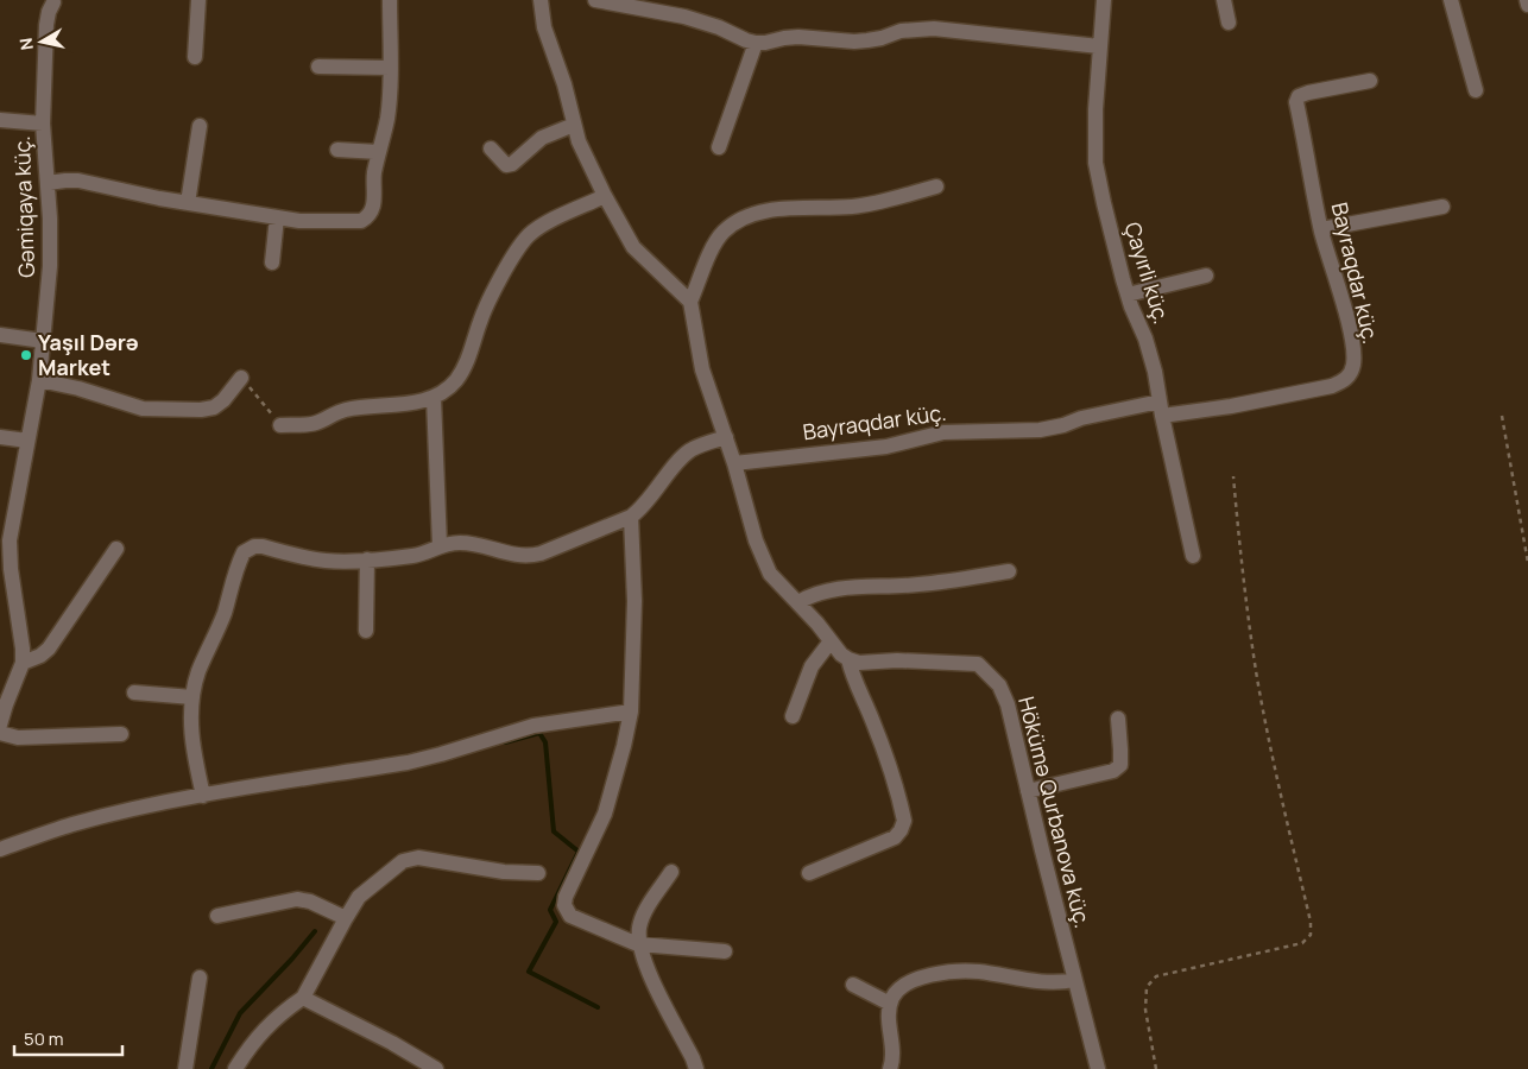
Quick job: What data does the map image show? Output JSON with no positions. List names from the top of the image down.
{
  "streets": {
    "street": [
      "Gəmiqaya küç.",
      "Çayırli küç.",
      "Bayraqdar küç.",
      "Hökümə Qurbanova küç."
    ]
  },
  "crossings": [
    ["Çayırli küç.", "Bayraqdar küç."]
  ],
  "places": ["Yaşıl Dərə Market"],
  "scale_bar": "50 m",
  "north": "left"
}
